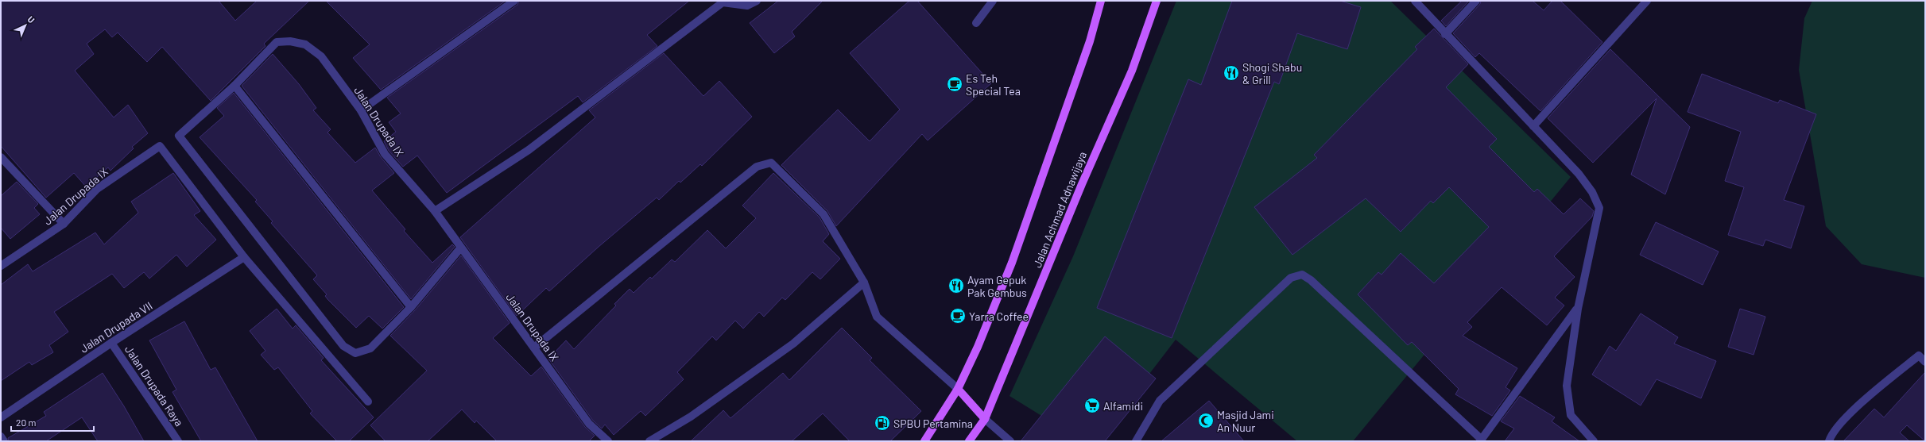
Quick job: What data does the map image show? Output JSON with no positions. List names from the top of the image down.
{
  "streets": {
    "main road": ["Jalan Achmad Adnawijaya"],
    "street": ["Jalan Drupada IX", "Jalan Drupada VII", "Jalan Drupada Raya"]
  },
  "crossings": [
    ["Jalan Drupada IX", "Jalan Drupada VII"],
    ["Jalan Drupada VII", "Jalan Drupada Raya"]
  ],
  "places": {
    "restaurant": ["Shogi Shabu & Grill", "Ayam Gepuk Pak Gembus"],
    "cafe": ["Es Teh Special Tea", "Yarra Coffee"],
    "supermarket": ["Alfamidi"],
    "mosque": ["Masjid Jami An Nuur"],
    "fuel station": ["SPBU Pertamina"]
  },
  "scale_bar": "20 m",
  "north": "top right"
}
